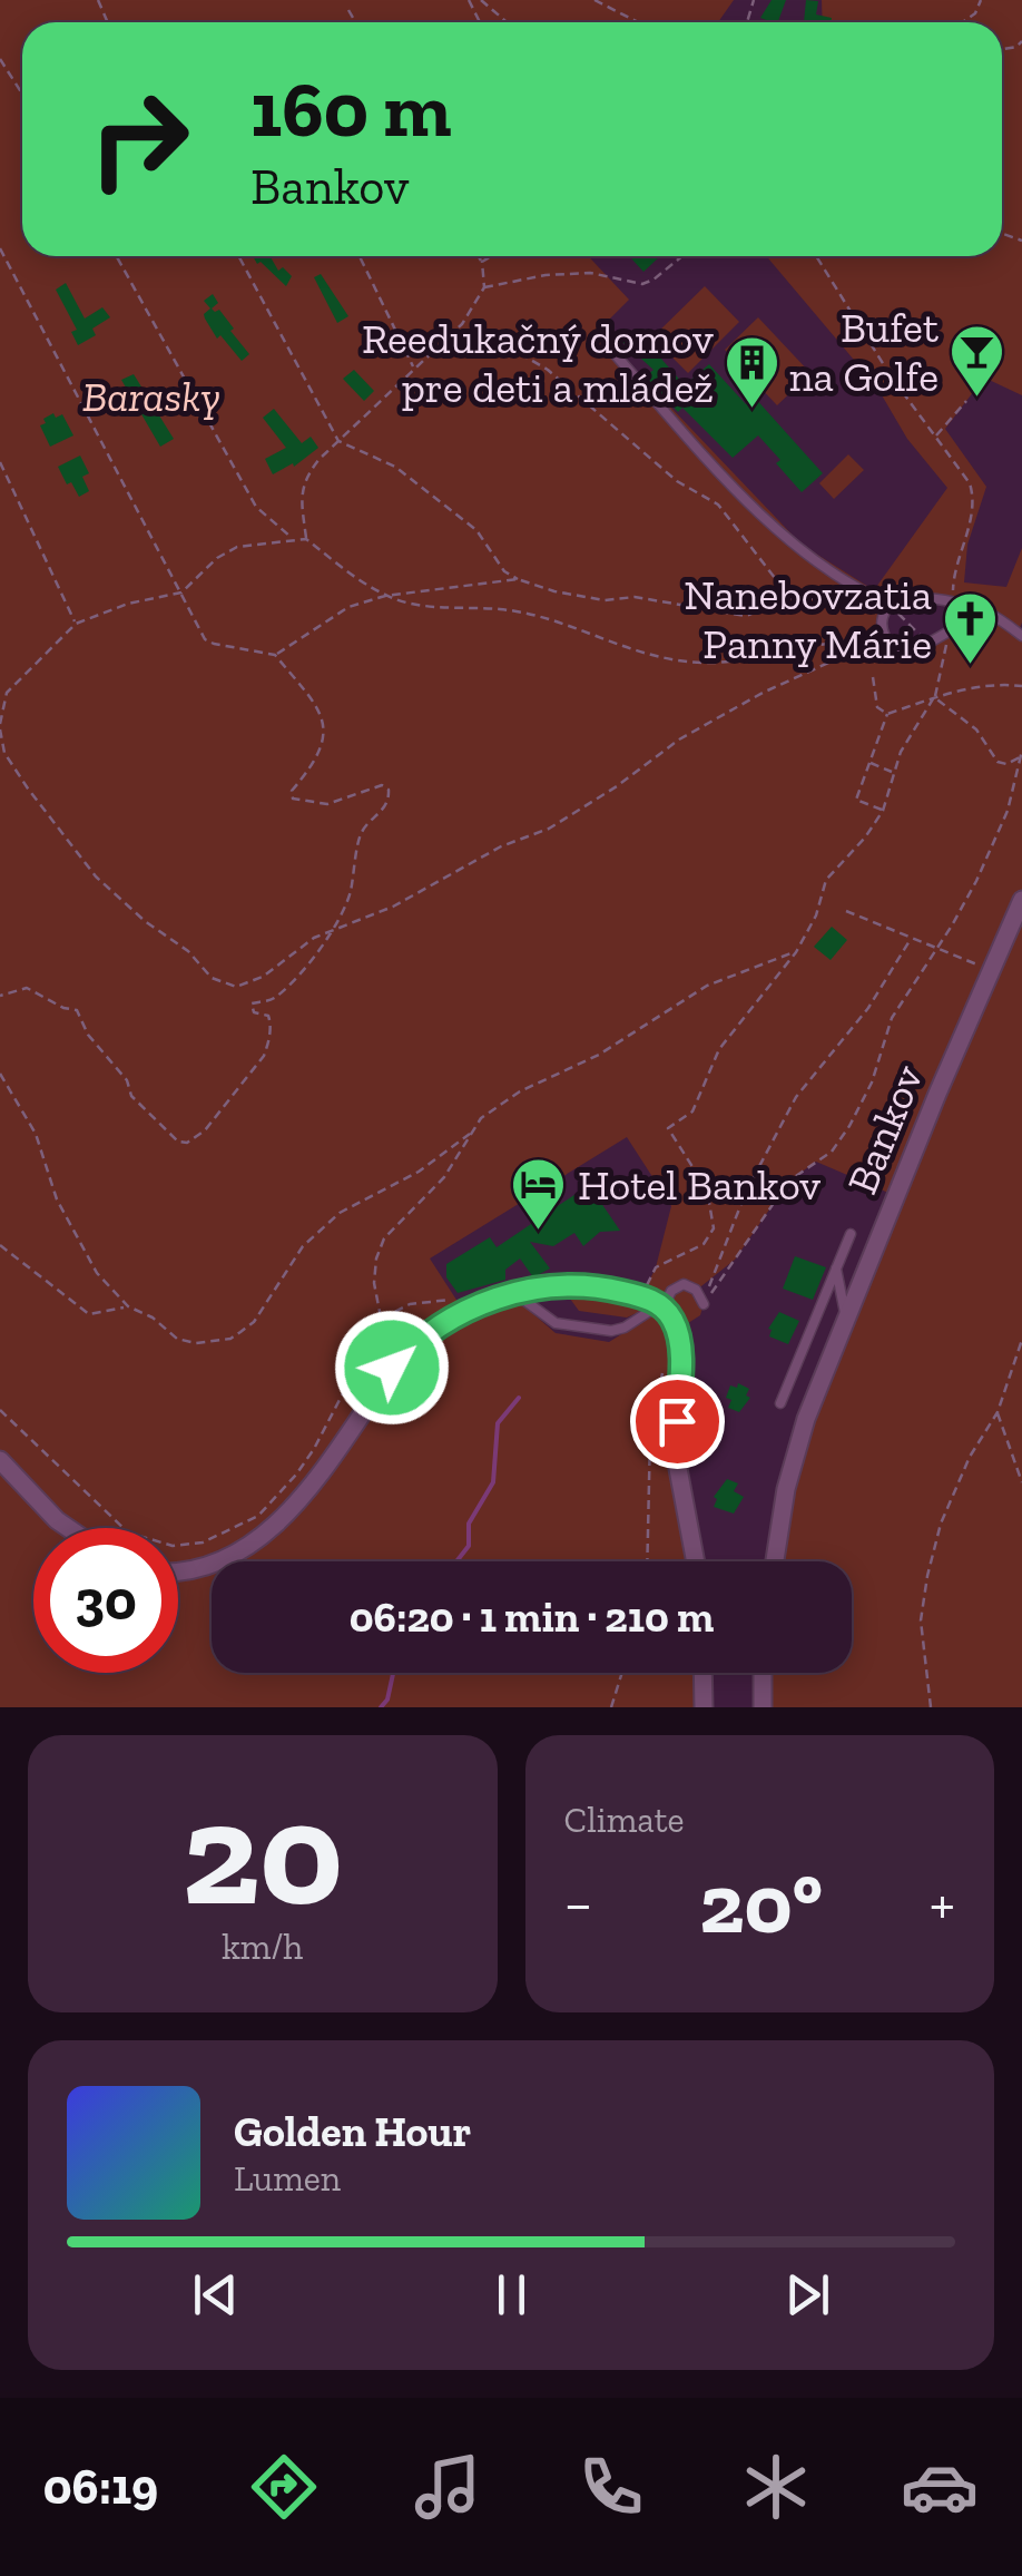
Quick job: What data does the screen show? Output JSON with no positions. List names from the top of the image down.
{
  "streets": {
    "street": ["Bankov"]
  },
  "parks": ["Barasky"],
  "places": {
    "bar": ["Bufet na Golfe"],
    "building": ["Reedukačný domov pre deti a mládež"],
    "church": ["Nanebovzatia Panny Márie"],
    "hotel": ["Hotel Bankov"]
  },
  "page": {
    "turn": ["160 m", "Bankov"],
    "limit": "30",
    "trip": "06:20 · 1 min · 210 m",
    "tile": [
      ["20", "km/h"],
      "Climate"
    ],
    "heat": ["−", "20°", "+"],
    "song": ["Golden Hour", "Lumen"],
    "tabs": "06:19"
  }
}
